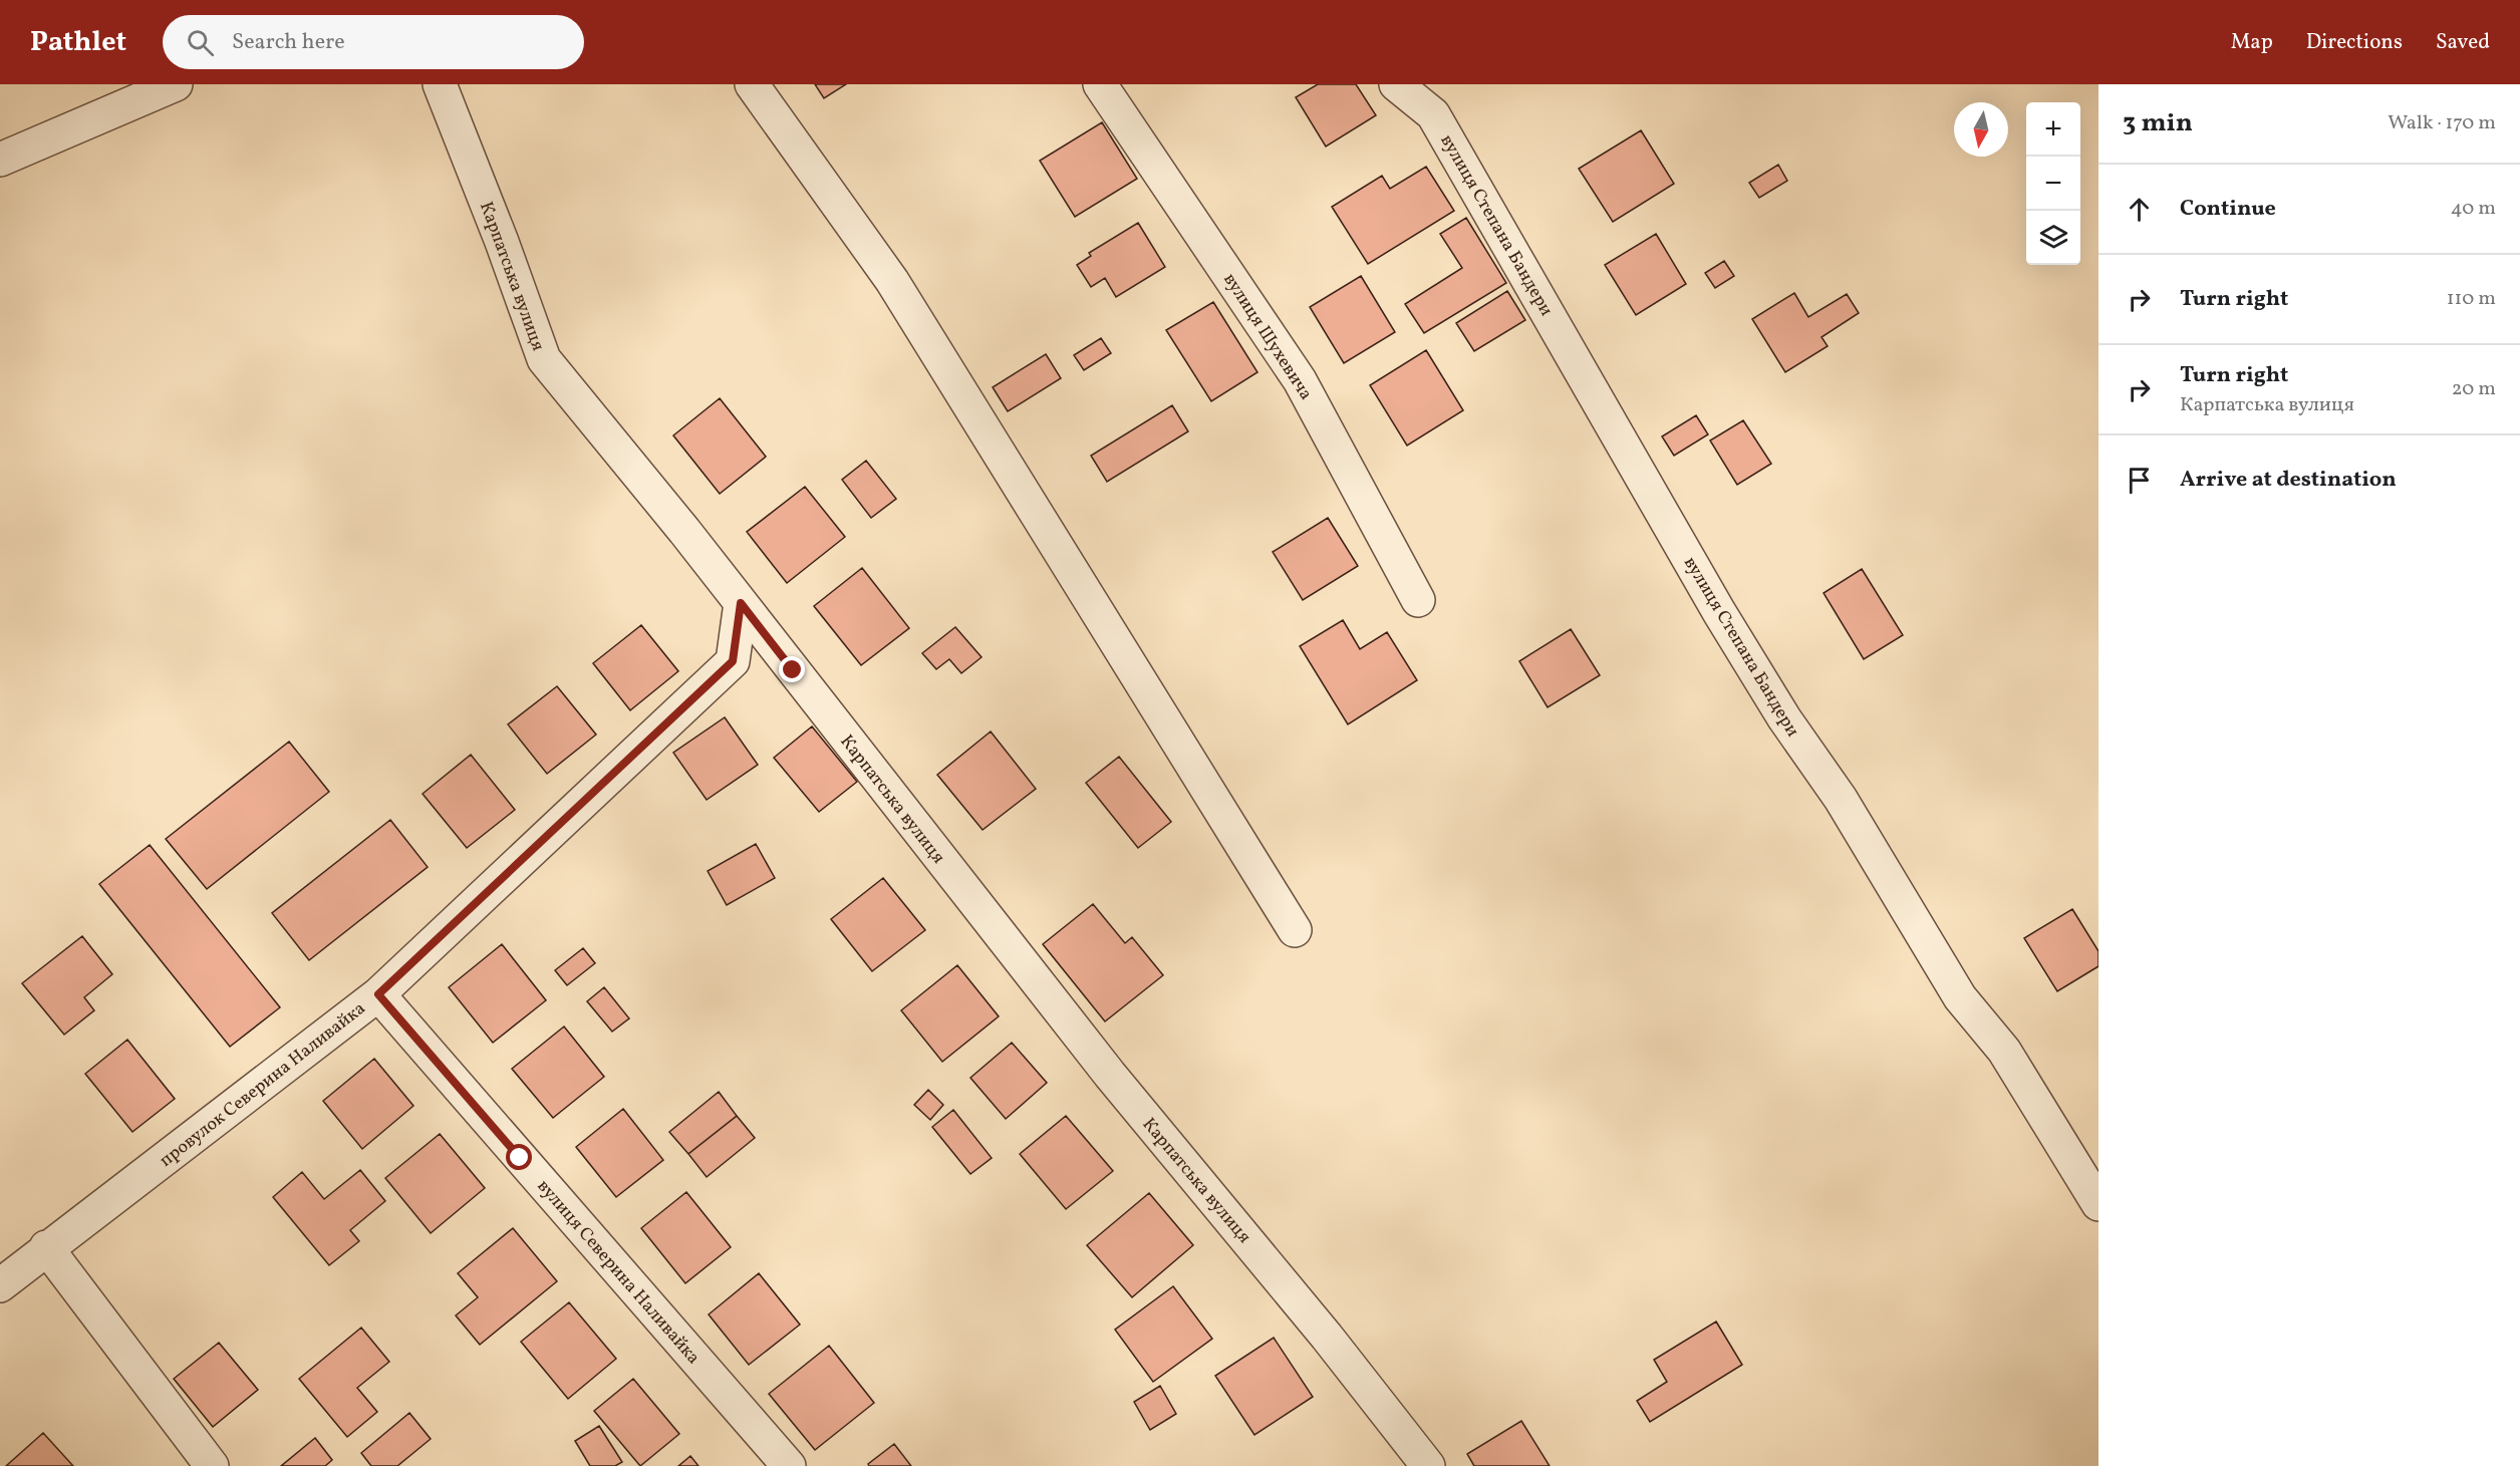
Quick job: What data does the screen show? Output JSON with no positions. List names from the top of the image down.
{
  "streets": {
    "street": [
      "вулиця Степана Бандери",
      "Карпатська вулиця",
      "вулиця Шухевича",
      "провулок Северина Наливайка",
      "вулиця Северина Наливайка"
    ]
  },
  "crossings": [
    ["Карпатська вулиця", "провулок Северина Наливайка"],
    ["провулок Северина Наливайка", "вулиця Северина Наливайка"]
  ],
  "north": "bottom",
  "page": {
    "header": "Pathlet",
    "search": "Search here",
    "nav": ["Map", "Directions", "Saved"],
    "heading": ["3 min", "Walk · 170 m"],
    "map_buttons": ["+", "−"],
    "list": [
      ["Continue", "40 m"],
      ["Turn right", "110 m"],
      ["Turn right", "Карпатська вулиця", "20 m"],
      "Arrive at destination"
    ]
  }
}
